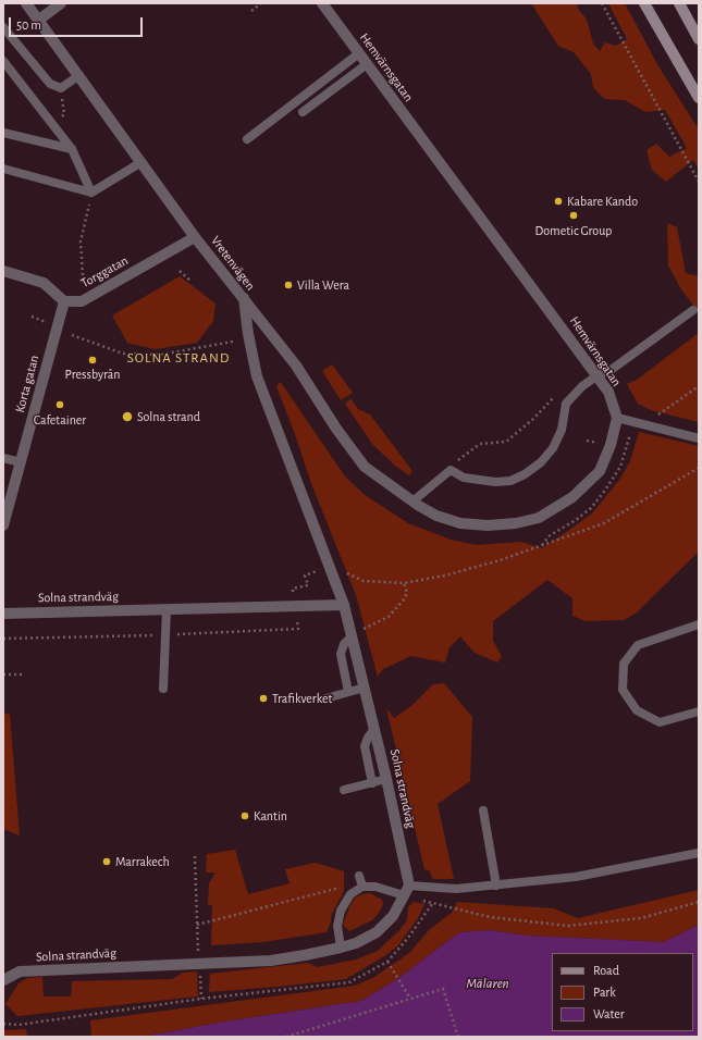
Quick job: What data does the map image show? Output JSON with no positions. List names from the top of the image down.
{
  "streets": {
    "street": [
      "Hemvärnsgatan",
      "Vretenvägen",
      "Torggatan",
      "Korta gatan",
      "Solna strandväg"
    ]
  },
  "crossings": [
    ["Vretenvägen", "Torggatan"],
    ["Vretenvägen", "Solna strandväg"],
    ["Torggatan", "Korta gatan"]
  ],
  "districts": ["SOLNA STRAND"],
  "water": ["Mälaren"],
  "places": [
    "Kabare Kando",
    "Dometic Group",
    "Villa Wera",
    "Pressbyrån",
    "Cafetainer",
    "Solna strand",
    "Trafikverket",
    "Kantin",
    "Marrakech"
  ],
  "legend": ["Road", "Park", "Water"],
  "scale_bar": "50 m"
}
